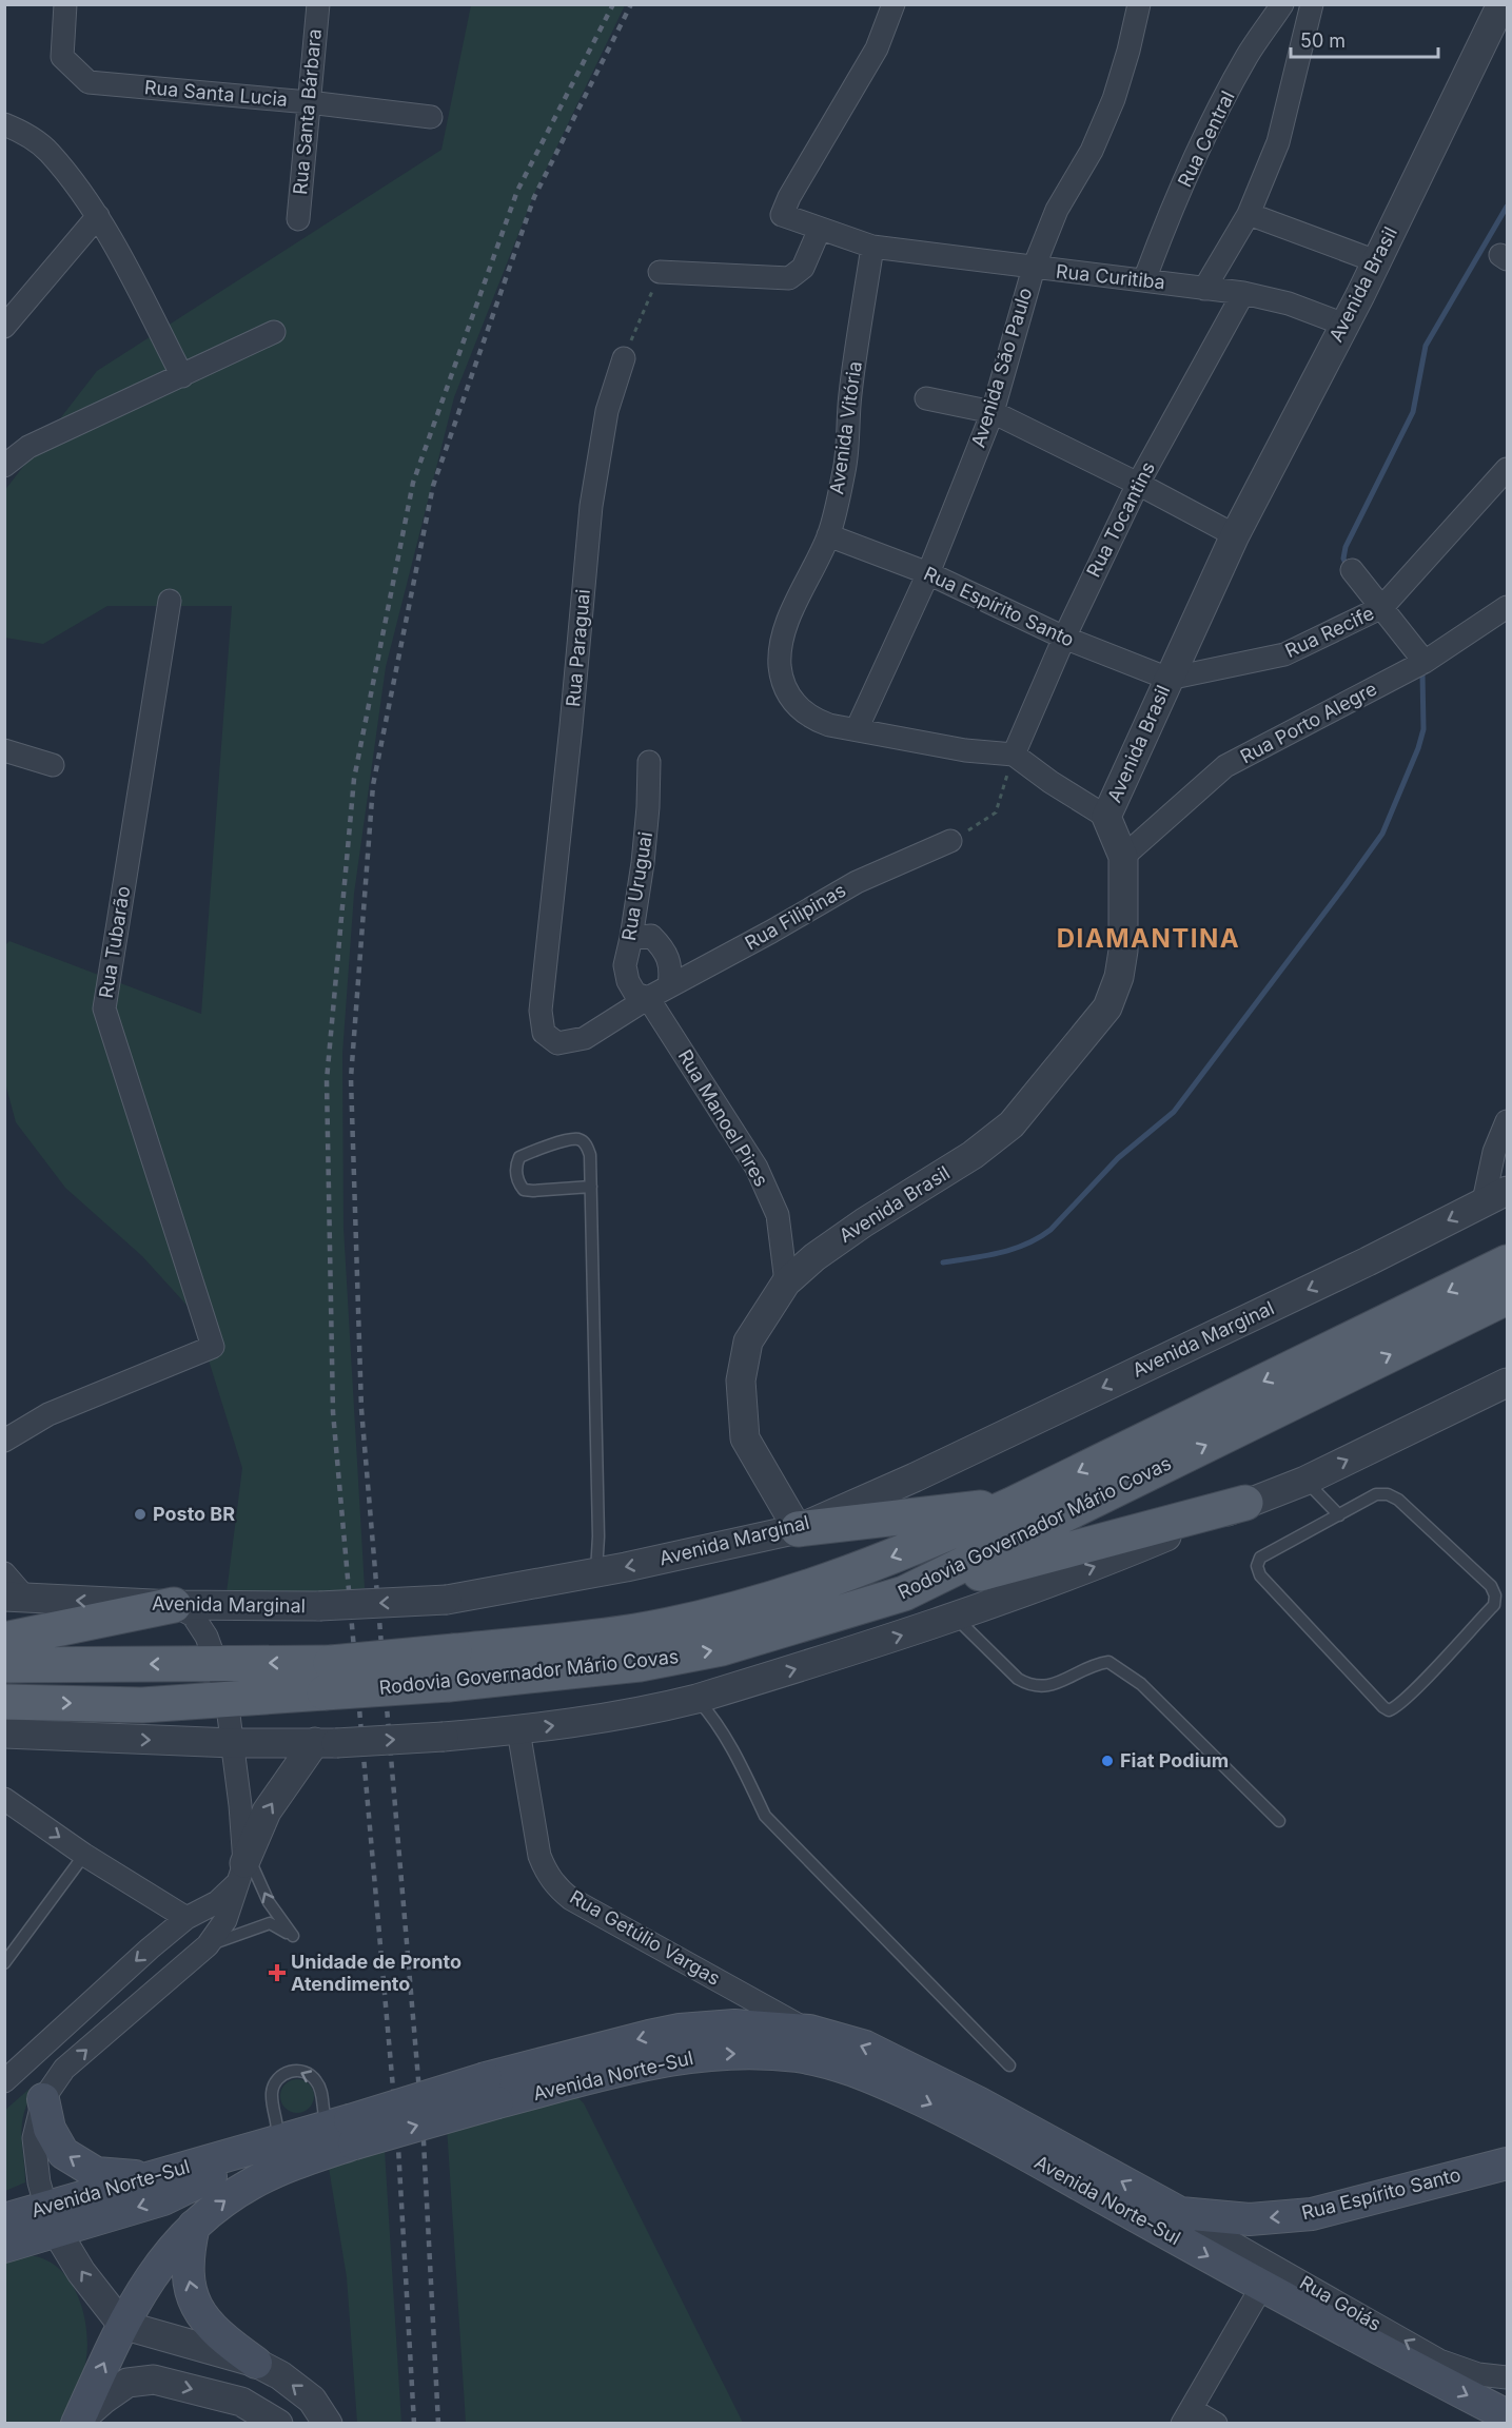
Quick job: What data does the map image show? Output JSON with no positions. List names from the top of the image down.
{
  "streets": {
    "main road": ["Rua Espírito Santo", "Rodovia Governador Mário Covas", "Avenida Norte-Sul"],
    "street": [
      "Rua Santa Lucia",
      "Rua Santa Bárbara",
      "Rua Central",
      "Rua Curitiba",
      "Avenida Brasil",
      "Avenida São Paulo",
      "Avenida Vitória",
      "Rua Tocantins",
      "Rua Recife",
      "Rua Paraguai",
      "Rua Porto Alegre",
      "Rua Uruguai",
      "Rua Filipinas",
      "Rua Tubarão",
      "Rua Manoel Pires",
      "Avenida Marginal",
      "Rua Getúlio Vargas",
      "Rua Goiás"
    ]
  },
  "crossings": [
    ["Rua Santa Lucia", "Rua Santa Bárbara"],
    ["Rua Central", "Rua Curitiba"],
    ["Rua Curitiba", "Avenida Brasil"],
    ["Rua Curitiba", "Avenida São Paulo"],
    ["Rua Curitiba", "Avenida Vitória"],
    ["Rua Curitiba", "Rua Tocantins"],
    ["Avenida Brasil", "Rua Espírito Santo"],
    ["Avenida Brasil", "Rua Recife"],
    ["Avenida Brasil", "Rua Porto Alegre"],
    ["Avenida Brasil", "Rua Manoel Pires"],
    ["Avenida Brasil", "Avenida Marginal"],
    ["Avenida São Paulo", "Avenida Vitória"],
    ["Avenida São Paulo", "Rua Espírito Santo"],
    ["Avenida Vitória", "Rua Tocantins"],
    ["Avenida Vitória", "Rua Espírito Santo"],
    ["Rua Tocantins", "Rua Espírito Santo"],
    ["Rua Espírito Santo", "Rua Recife"],
    ["Rua Espírito Santo", "Avenida Norte-Sul"],
    ["Rua Espírito Santo", "Rua Goiás"],
    ["Rua Paraguai", "Rua Filipinas"],
    ["Rua Uruguai", "Rua Filipinas"],
    ["Rua Uruguai", "Rua Manoel Pires"],
    ["Rua Filipinas", "Rua Manoel Pires"],
    ["Rua Getúlio Vargas", "Avenida Norte-Sul"],
    ["Avenida Norte-Sul", "Rua Goiás"]
  ],
  "one_way": ["Rua Espírito Santo", "Rua Goiás"],
  "districts": ["DIAMANTINA"],
  "places": {
    "other": ["Posto BR", "Fiat Podium"],
    "health": ["Unidade de Pronto Atendimento"]
  },
  "scale_bar": "50 m"
}
